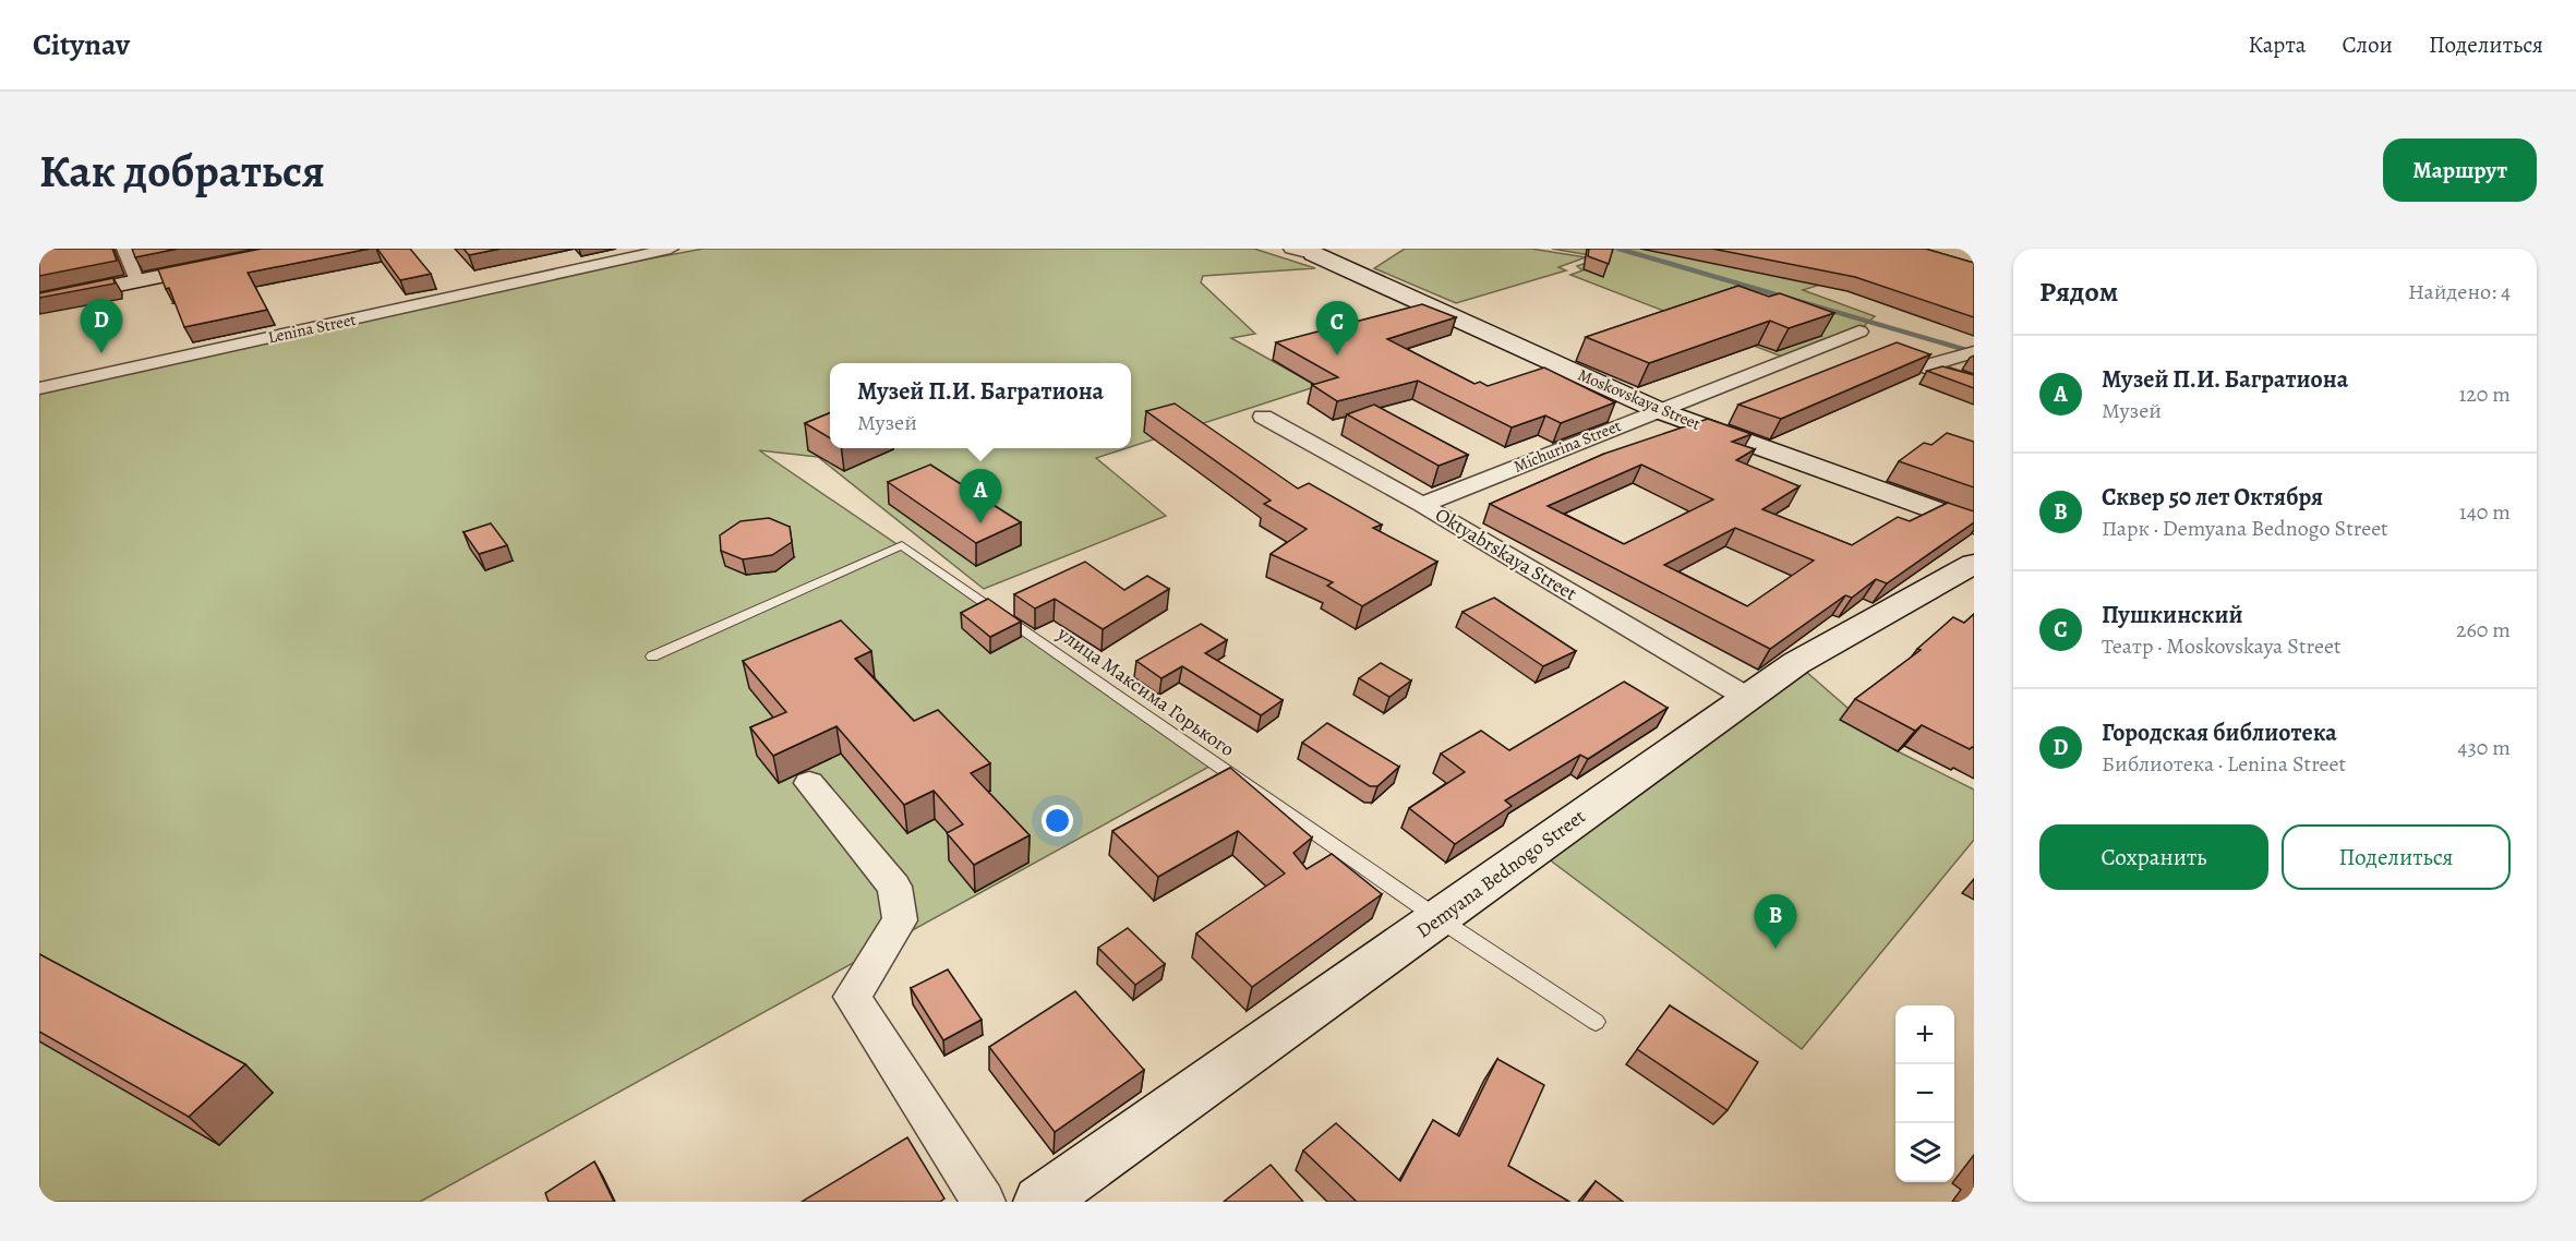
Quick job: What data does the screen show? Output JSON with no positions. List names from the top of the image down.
{
  "streets": {
    "street": [
      "Lenina Street",
      "Moskovskaya Street",
      "Michurina Street",
      "Oktyabrskaya Street",
      "Demyana Bednogo Street"
    ],
    "lane": ["улица Максима Горького"]
  },
  "crossings": [
    ["Moskovskaya Street", "Michurina Street"],
    ["Michurina Street", "Oktyabrskaya Street"],
    ["Oktyabrskaya Street", "Demyana Bednogo Street"],
    ["улица Максима Горького", "Demyana Bednogo Street"]
  ],
  "page": {
    "header": "Citynav",
    "nav": ["Карта", "Слои", "Поделиться"],
    "buttons": [
      "Маршрут",
      ["Сохранить", "Поделиться"]
    ],
    "title": "Как добраться",
    "heading": ["Рядом", "Найдено: 4"],
    "pins": [
      "D",
      "C",
      "A",
      "B"
    ],
    "list": [
      {
        "mark": "A",
        "name": "Музей П.И. Багратиона",
        "note": "Музей",
        "value": "120 m"
      },
      {
        "mark": "B",
        "name": "Сквер 50 лет Октября",
        "note": "Парк · Demyana Bednogo Street",
        "value": "140 m"
      },
      {
        "mark": "C",
        "name": "Пушкинский",
        "note": "Театр · Moskovskaya Street",
        "value": "260 m"
      },
      {
        "mark": "D",
        "name": "Городская библиотека",
        "note": "Библиотека · Lenina Street",
        "value": "430 m"
      }
    ],
    "popup": ["Музей П.И. Багратиона", "Музей"],
    "map_buttons": ["+", "−"]
  }
}
